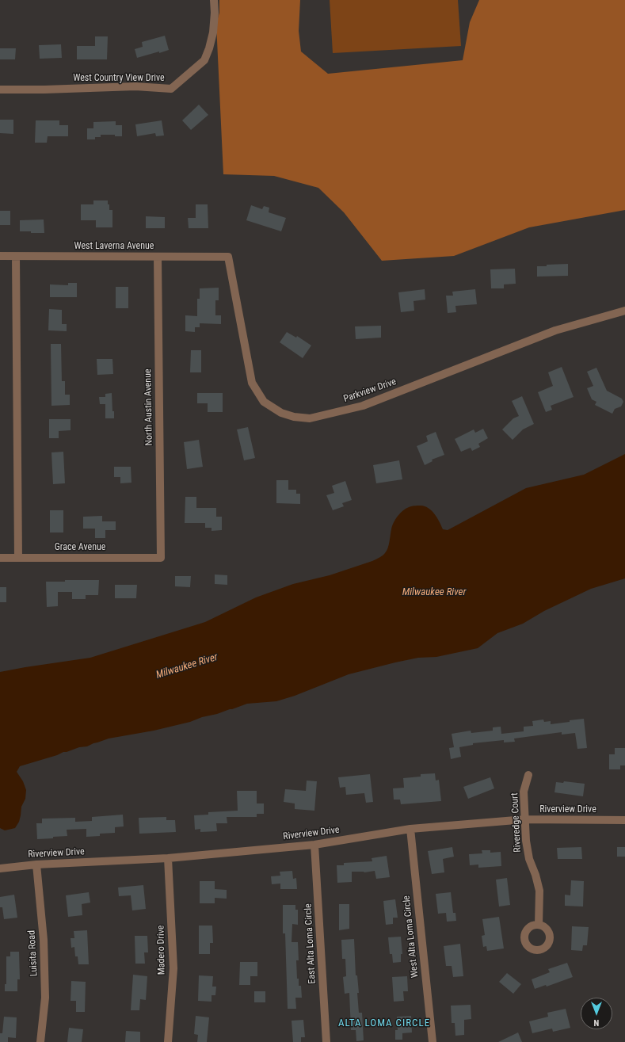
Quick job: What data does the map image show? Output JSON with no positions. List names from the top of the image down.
{
  "streets": {
    "street": [
      "West Country View Drive",
      "West Laverna Avenue",
      "Parkview Drive",
      "North Austin Avenue",
      "Grace Avenue",
      "Riverview Drive",
      "Riveredge Court",
      "West Alta Loma Circle",
      "East Alta Loma Circle",
      "Madero Drive",
      "Luisita Road"
    ]
  },
  "crossings": [
    ["West Laverna Avenue", "Parkview Drive"],
    ["West Laverna Avenue", "North Austin Avenue"],
    ["North Austin Avenue", "Grace Avenue"],
    ["Riverview Drive", "Riveredge Court"],
    ["Riverview Drive", "West Alta Loma Circle"],
    ["Riverview Drive", "East Alta Loma Circle"],
    ["Riverview Drive", "Madero Drive"],
    ["Riverview Drive", "Luisita Road"]
  ],
  "districts": ["ALTA LOMA CIRCLE"],
  "water": ["Milwaukee River"],
  "north": "bottom"
}
